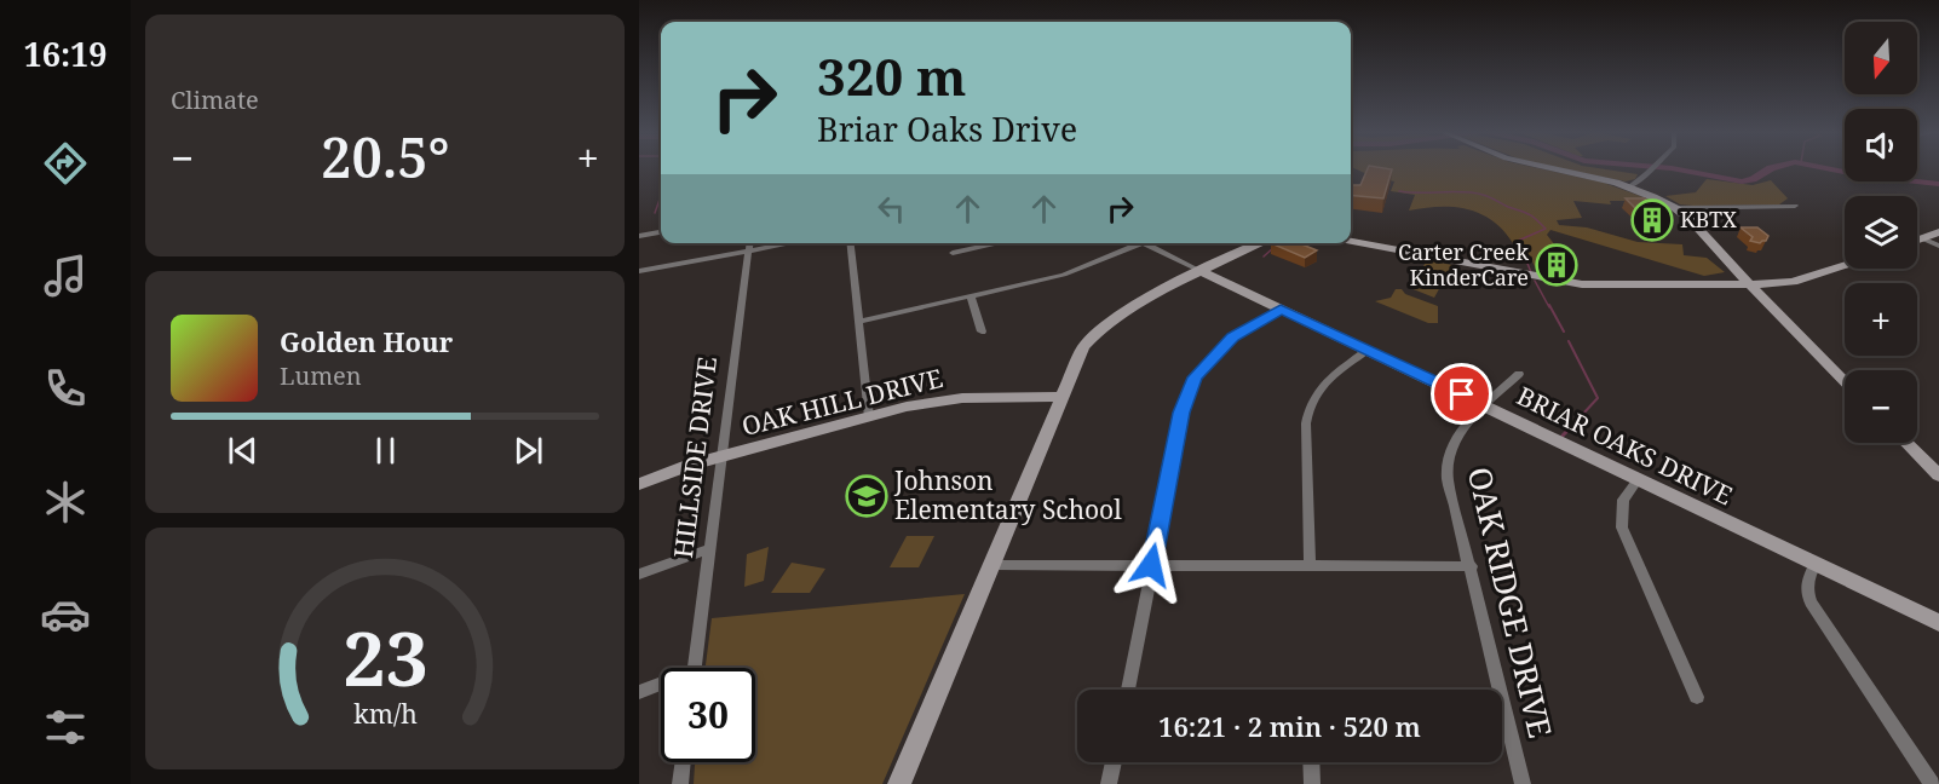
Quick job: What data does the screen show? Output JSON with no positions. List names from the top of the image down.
{
  "streets": {
    "street": [
      "OAK HILL DRIVE",
      "BRIAR OAKS DRIVE",
      "HILLSIDE DRIVE",
      "OAK RIDGE DRIVE"
    ]
  },
  "crossings": [
    ["OAK HILL DRIVE", "HILLSIDE DRIVE"],
    ["BRIAR OAKS DRIVE", "OAK RIDGE DRIVE"]
  ],
  "places": {
    "building": ["KBTX", "Carter Creek KinderCare"],
    "school or university": ["Johnson Elementary School"]
  },
  "north": "bottom",
  "page": {
    "tabs": "16:19",
    "tile": "Climate",
    "map_buttons": ["+", "−"],
    "turn": ["320 m", "Briar Oaks Drive"],
    "heat": ["−", "20.5°", "+"],
    "song": ["Golden Hour", "Lumen"],
    "limit": "30",
    "trip": "16:21 · 2 min · 520 m",
    "gauge": ["23", "km/h"]
  }
}
